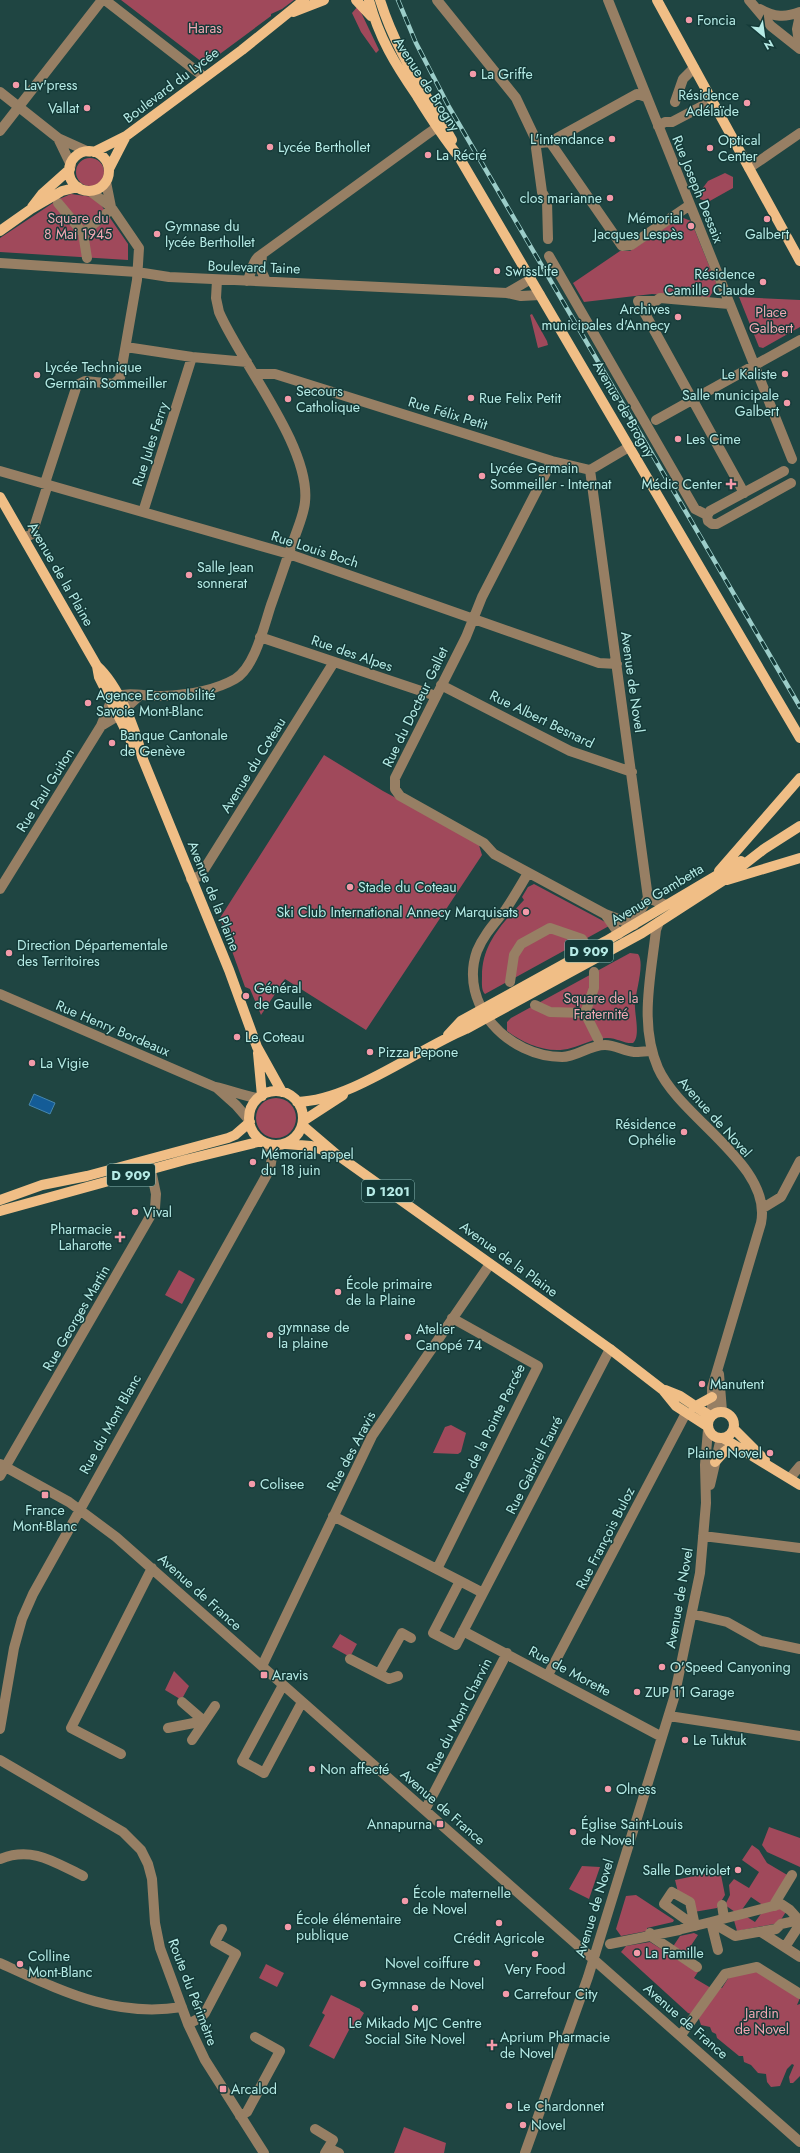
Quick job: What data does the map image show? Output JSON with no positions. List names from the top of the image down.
{
  "streets": {
    "main road": [
      "Avenue de Brogny",
      "Boulevard du Lycée",
      "Avenue de la Plaine",
      "Avenue Gambetta",
      "D 909",
      "D 1201"
    ],
    "street": [
      "Rue Joseph Dessaix",
      "Boulevard Taine",
      "Rue Félix Petit",
      "Rue Jules Ferry",
      "Rue Louis Boch",
      "Rue des Alpes",
      "Avenue de Novel",
      "Rue du Docteur Gallet",
      "Rue Albert Besnard",
      "Avenue du Coteau",
      "Rue Paul Guiton",
      "Rue Henry Bordeaux",
      "Rue Georges Martin",
      "Rue du Mont Blanc",
      "Rue de la Pointe Percée",
      "Rue des Aravis",
      "Rue Gabriel Fauré",
      "Rue François Buloz",
      "Avenue de France",
      "Rue de Morette",
      "Rue du Mont Charvin",
      "Route du Périmètre"
    ]
  },
  "crossings": [
    ["Avenue de Brogny", "Boulevard Taine"],
    ["Rue Félix Petit", "Avenue de Novel"],
    ["Rue Félix Petit", "Rue du Docteur Gallet"],
    ["Rue Jules Ferry", "Rue Louis Boch"],
    ["Rue Louis Boch", "Avenue de Novel"],
    ["Rue Louis Boch", "Rue du Docteur Gallet"],
    ["Avenue de la Plaine", "Avenue de Novel"],
    ["Avenue de la Plaine", "Avenue du Coteau"],
    ["Avenue de la Plaine", "Rue Paul Guiton"],
    ["Avenue de la Plaine", "Avenue Gambetta"],
    ["Avenue de la Plaine", "D 909"],
    ["Avenue de la Plaine", "Rue Henry Bordeaux"],
    ["Avenue de la Plaine", "Rue du Mont Blanc"],
    ["Avenue de la Plaine", "Rue des Aravis"],
    ["Avenue de la Plaine", "Rue Gabriel Fauré"],
    ["Avenue de la Plaine", "Rue François Buloz"],
    ["Rue des Alpes", "Rue du Docteur Gallet"],
    ["Rue des Alpes", "Avenue du Coteau"],
    ["Avenue de Novel", "Rue Albert Besnard"],
    ["Avenue de Novel", "Avenue Gambetta"],
    ["Avenue de Novel", "Avenue de France"],
    ["Avenue de Novel", "Rue de Morette"],
    ["Rue du Docteur Gallet", "Rue Albert Besnard"],
    ["Rue du Docteur Gallet", "Avenue Gambetta"],
    ["Avenue Gambetta", "D 909"],
    ["Avenue Gambetta", "Rue Henry Bordeaux"],
    ["Avenue Gambetta", "Rue du Mont Blanc"],
    ["D 909", "Rue Henry Bordeaux"],
    ["D 909", "Rue Georges Martin"],
    ["D 909", "Rue du Mont Blanc"],
    ["Rue Henry Bordeaux", "Rue du Mont Blanc"],
    ["Rue Georges Martin", "Avenue de France"],
    ["Rue du Mont Blanc", "Avenue de France"],
    ["Rue de la Pointe Percée", "Rue des Aravis"],
    ["Rue des Aravis", "Avenue de France"],
    ["Rue François Buloz", "Rue de Morette"],
    ["Avenue de France", "Rue du Mont Charvin"],
    ["Rue de Morette", "Rue du Mont Charvin"]
  ],
  "parks": [
    "Haras",
    "Square du 8 Mai 1945",
    "Place Galbert",
    "Square de la Fraternité",
    "Jardin de Novel"
  ],
  "places": {
    "other": [
      "Foncia",
      "La Griffe",
      "Lav'press",
      "Résidence Adélaïde",
      "Vallat",
      "L'intendance",
      "Lycée Berthollet",
      "Optical Center",
      "La Récré",
      "clos marianne",
      "Galbert",
      "Mémorial Jacques Lespès",
      "Gymnase du lycée Berthollet",
      "SwissLife",
      "Résidence Camille Claude",
      "Archives municipales d'Annecy",
      "Le Kaliste",
      "Lycée Technique Germain Sommeiller",
      "Rue Felix Petit",
      "Secours Catholique",
      "Salle municipale Galbert",
      "Les Cime",
      "Lycée Germain Sommeiller - Internat",
      "Salle Jean sonnerat",
      "Agence Ecomobilité Savoie Mont-Blanc",
      "Banque Cantonale de Genève",
      "Stade du Coteau",
      "Ski Club International Annecy Marquisats",
      "Direction Départementale des Territoires",
      "Général de Gaulle",
      "Le Coteau",
      "Pizza Pepone",
      "La Vigie",
      "Résidence Ophélie",
      "Mémorial appel du 18 juin",
      "Vival",
      "École primaire de la Plaine",
      "gymnase de la plaine",
      "Atelier Canopé 74",
      "Manutent",
      "Plaine Novel",
      "Colisee",
      "O’Speed Canyoning",
      "ZUP 11 Garage",
      "Le Tuktuk",
      "Non affecté",
      "Olness",
      "Église Saint-Louis de Novel",
      "Salle Denviolet",
      "École maternelle de Novel",
      "Crédit Agricole",
      "École élémentaire publique",
      "La Famille",
      "Very Food",
      "Novel coiffure",
      "Colline Mont-Blanc",
      "Gymnase de Novel",
      "Carrefour City",
      "Le Mikado MJC Centre Social Site Novel",
      "Le Chardonnet",
      "Novel"
    ],
    "health": ["Médic Center", "Pharmacie Laharotte", "Aprium Pharmacie de Novel"],
    "transit": [
      "France Mont-Blanc",
      "Aravis",
      "Annapurna",
      "Arcalod"
    ]
  },
  "north": "bottom right"
}
